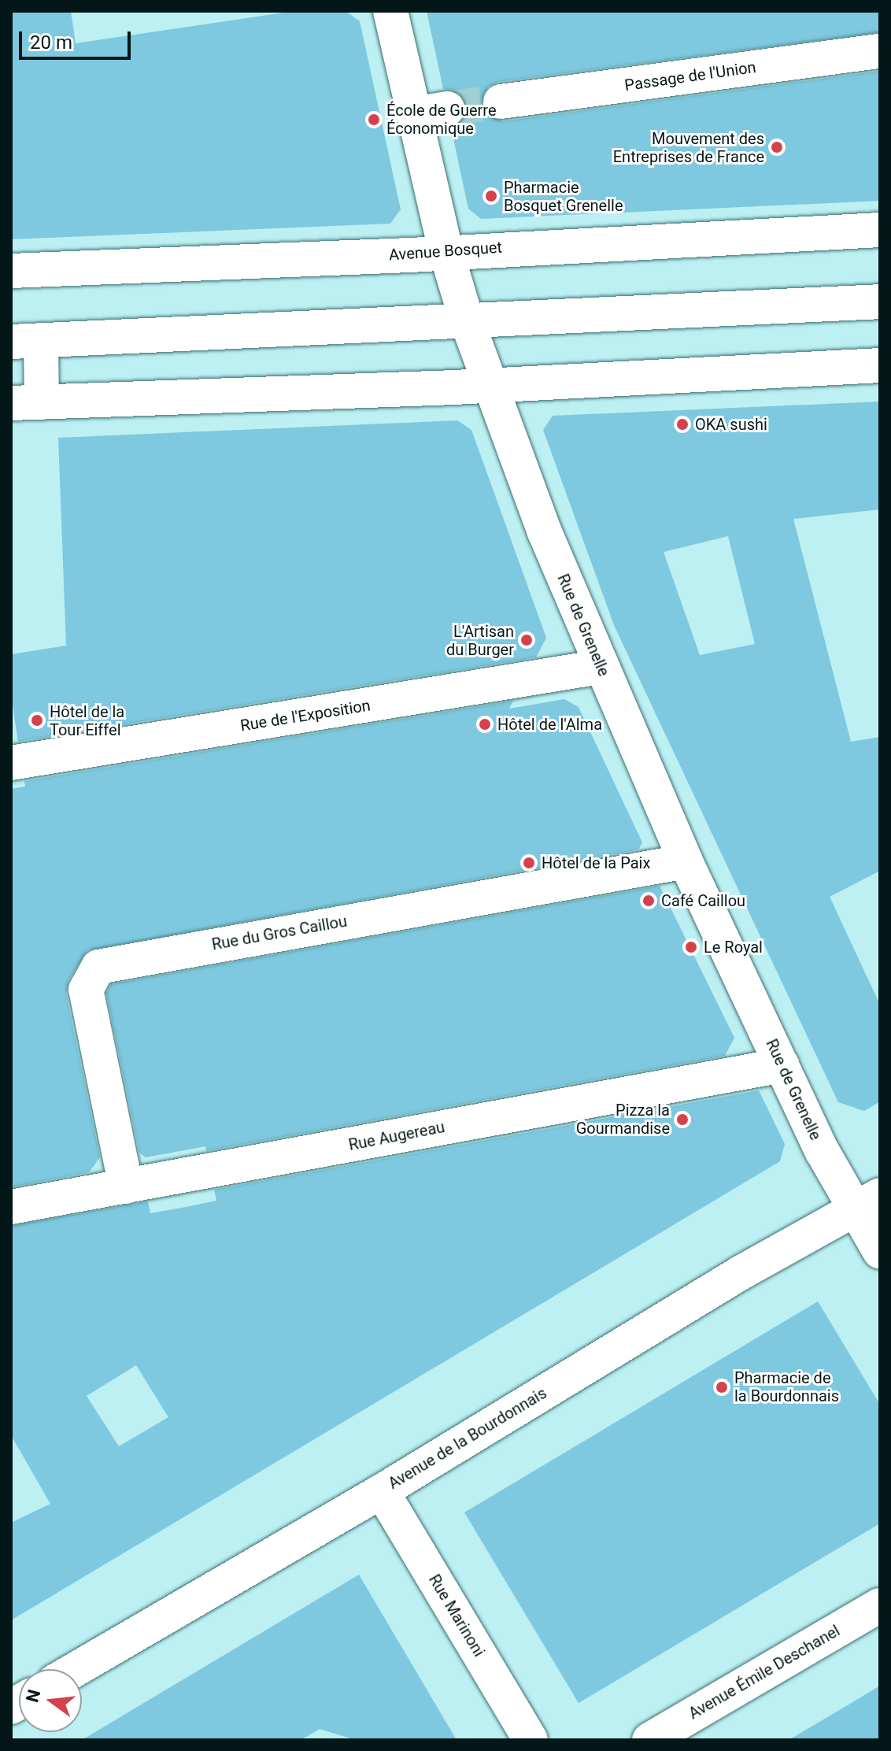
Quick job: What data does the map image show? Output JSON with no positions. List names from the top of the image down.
{
  "streets": {
    "street": [
      "Passage de l'Union",
      "Avenue Bosquet",
      "Rue de Grenelle",
      "Rue de l'Exposition",
      "Rue du Gros Caillou",
      "Rue Augereau",
      "Avenue de la Bourdonnais",
      "Rue Marinoni",
      "Avenue Émile Deschanel"
    ]
  },
  "crossings": [
    ["Avenue Bosquet", "Rue de Grenelle"],
    ["Rue de Grenelle", "Rue de l'Exposition"],
    ["Rue de Grenelle", "Rue du Gros Caillou"],
    ["Rue de Grenelle", "Rue Augereau"],
    ["Rue de Grenelle", "Avenue de la Bourdonnais"],
    ["Rue du Gros Caillou", "Rue Augereau"],
    ["Avenue de la Bourdonnais", "Rue Marinoni"]
  ],
  "places": [
    "École de Guerre Économique",
    "Mouvement des Entreprises de France",
    "Pharmacie Bosquet Grenelle",
    "OKA sushi",
    "L'Artisan du Burger",
    "Hôtel de la Tour Eiffel",
    "Hôtel de l'Alma",
    "Hôtel de la Paix",
    "Café Caillou",
    "Le Royal",
    "Pizza la Gourmandise",
    "Pharmacie de la Bourdonnais"
  ],
  "scale_bar": "20 m",
  "north": "left"
}
